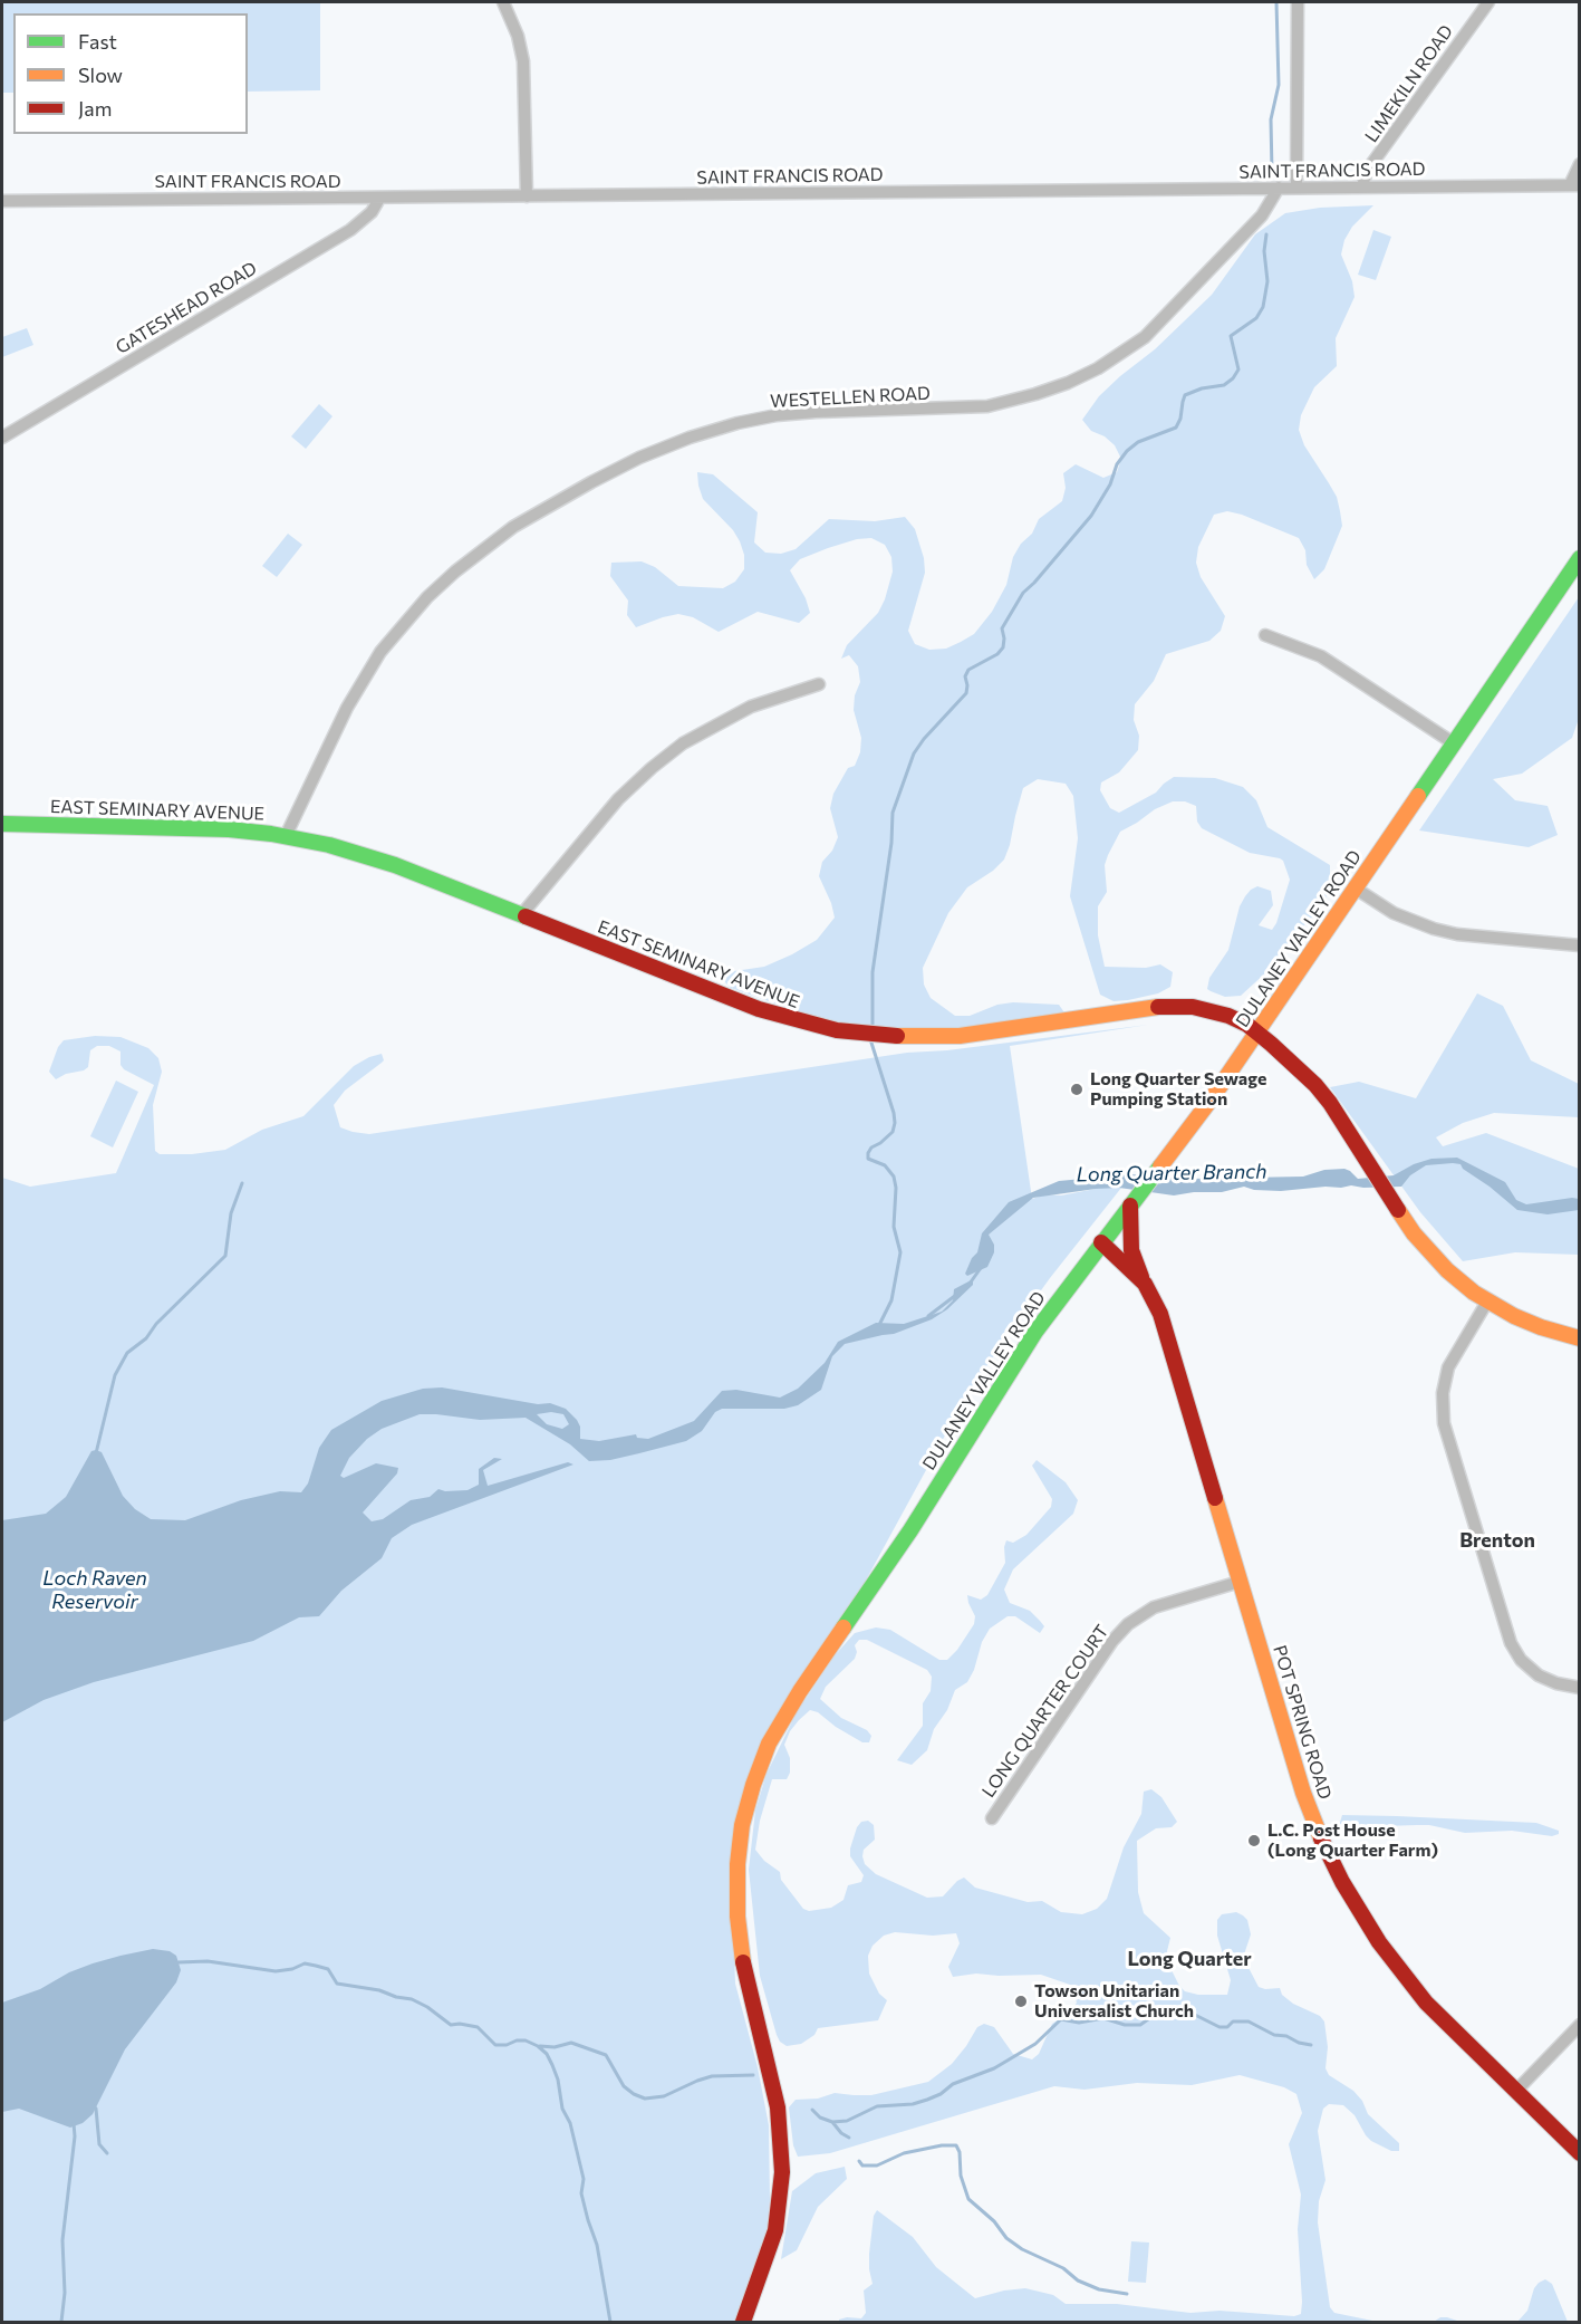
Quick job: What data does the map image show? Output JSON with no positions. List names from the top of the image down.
{
  "streets": {
    "street": [
      "LIMEKILN ROAD",
      "SAINT FRANCIS ROAD",
      "GATESHEAD ROAD",
      "WESTELLEN ROAD",
      "EAST SEMINARY AVENUE",
      "DULANEY VALLEY ROAD",
      "LONG QUARTER COURT",
      "POT SPRING ROAD"
    ]
  },
  "crossings": [
    ["LIMEKILN ROAD", "SAINT FRANCIS ROAD"],
    ["SAINT FRANCIS ROAD", "GATESHEAD ROAD"],
    ["SAINT FRANCIS ROAD", "WESTELLEN ROAD"],
    ["WESTELLEN ROAD", "EAST SEMINARY AVENUE"],
    ["EAST SEMINARY AVENUE", "DULANEY VALLEY ROAD"],
    ["DULANEY VALLEY ROAD", "POT SPRING ROAD"],
    ["LONG QUARTER COURT", "POT SPRING ROAD"]
  ],
  "districts": ["Brenton", "Long Quarter"],
  "water": ["Long Quarter Branch", "Loch Raven Reservoir"],
  "places": ["Long Quarter Sewage Pumping Station", "L.C. Post House (Long Quarter Farm)", "Towson Unitarian Universalist Church"],
  "legend": ["Fast", "Slow", "Jam"]
}
